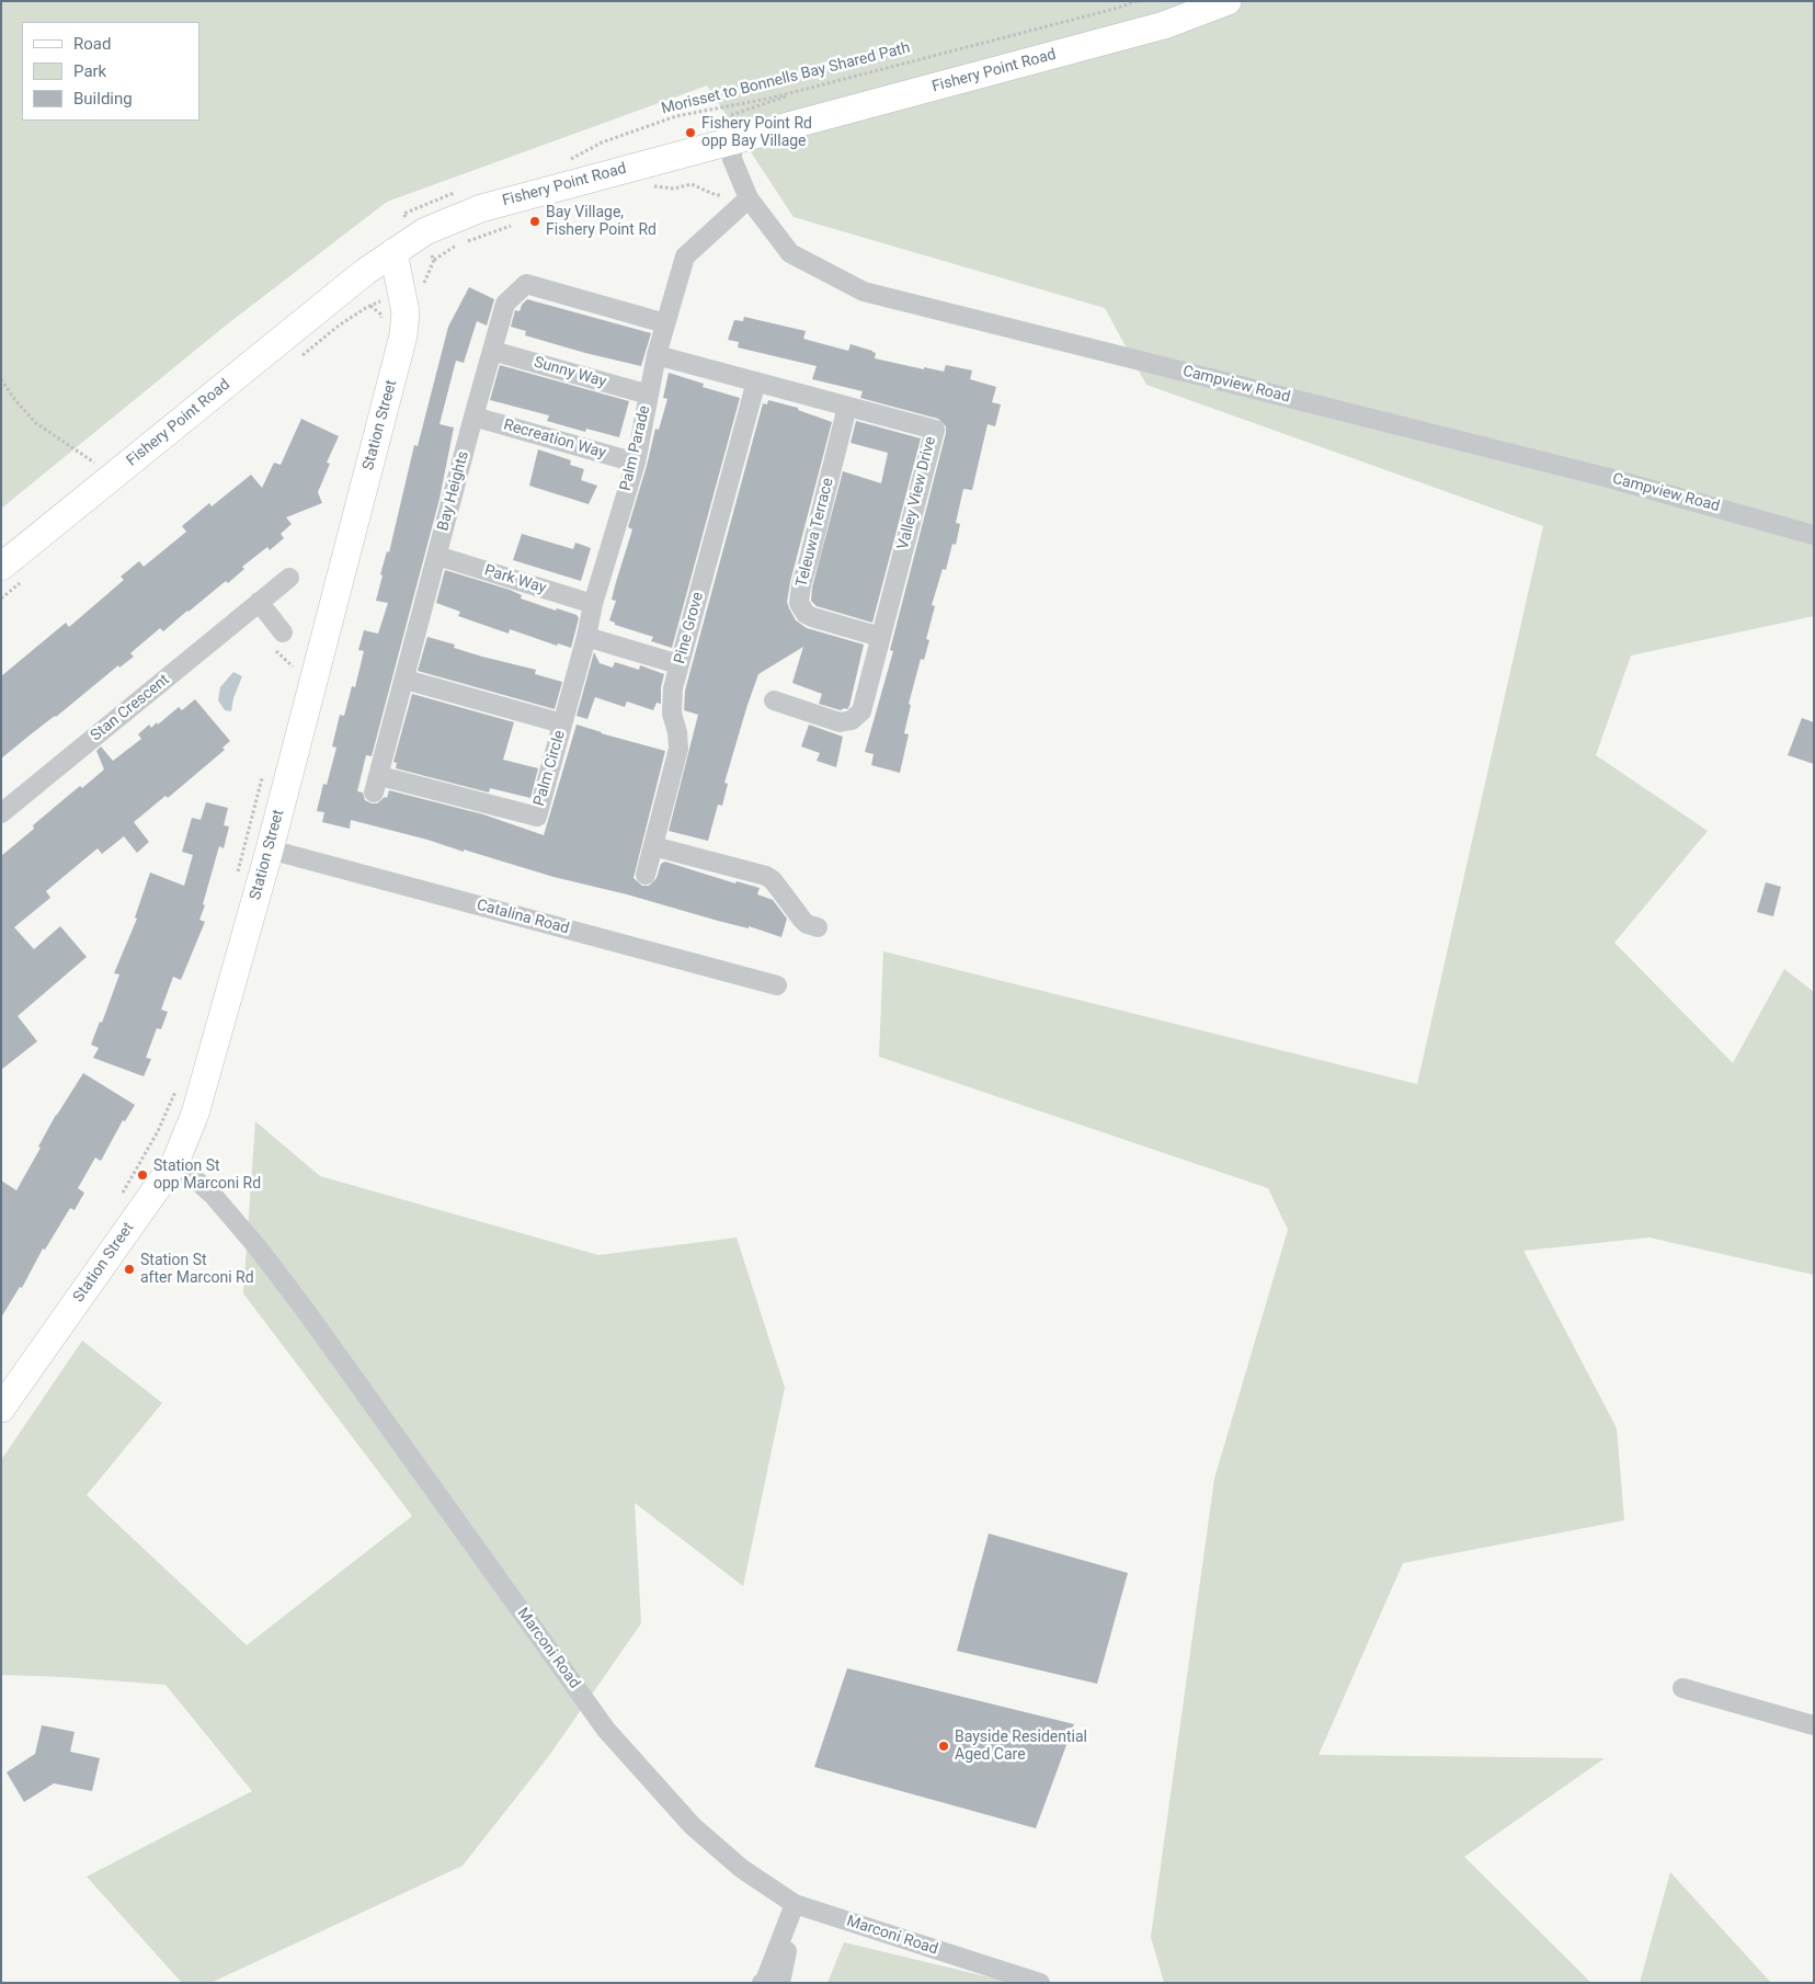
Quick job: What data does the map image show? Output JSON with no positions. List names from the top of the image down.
{
  "streets": {
    "main road": ["Fishery Point Road", "Station Street"],
    "street": [
      "Sunny Way",
      "Campview Road",
      "Recreation Way",
      "Palm Parade",
      "Bay Heights",
      "Valley View Drive",
      "Teleuwa Terrace",
      "Park Way",
      "Pine Grove",
      "Stan Crescent",
      "Palm Circle",
      "Catalina Road",
      "Marconi Road"
    ],
    "path": ["Morisset to Bonnells Bay Shared Path"]
  },
  "crossings": [
    ["Fishery Point Road", "Campview Road"],
    ["Fishery Point Road", "Station Street"],
    ["Sunny Way", "Palm Parade"],
    ["Sunny Way", "Bay Heights"],
    ["Campview Road", "Palm Parade"],
    ["Station Street", "Catalina Road"],
    ["Station Street", "Marconi Road"],
    ["Recreation Way", "Palm Parade"],
    ["Recreation Way", "Bay Heights"],
    ["Palm Parade", "Bay Heights"],
    ["Palm Parade", "Valley View Drive"],
    ["Palm Parade", "Park Way"],
    ["Palm Parade", "Palm Circle"],
    ["Bay Heights", "Park Way"],
    ["Bay Heights", "Palm Circle"],
    ["Valley View Drive", "Teleuwa Terrace"],
    ["Valley View Drive", "Pine Grove"]
  ],
  "places": [
    "Fishery Point Rd opp Bay Village",
    "Bay Village, Fishery Point Rd",
    "Station St opp Marconi Rd",
    "Station St after Marconi Rd",
    "Bayside Residential Aged Care"
  ],
  "legend": ["Road", "Park", "Building"]
}
